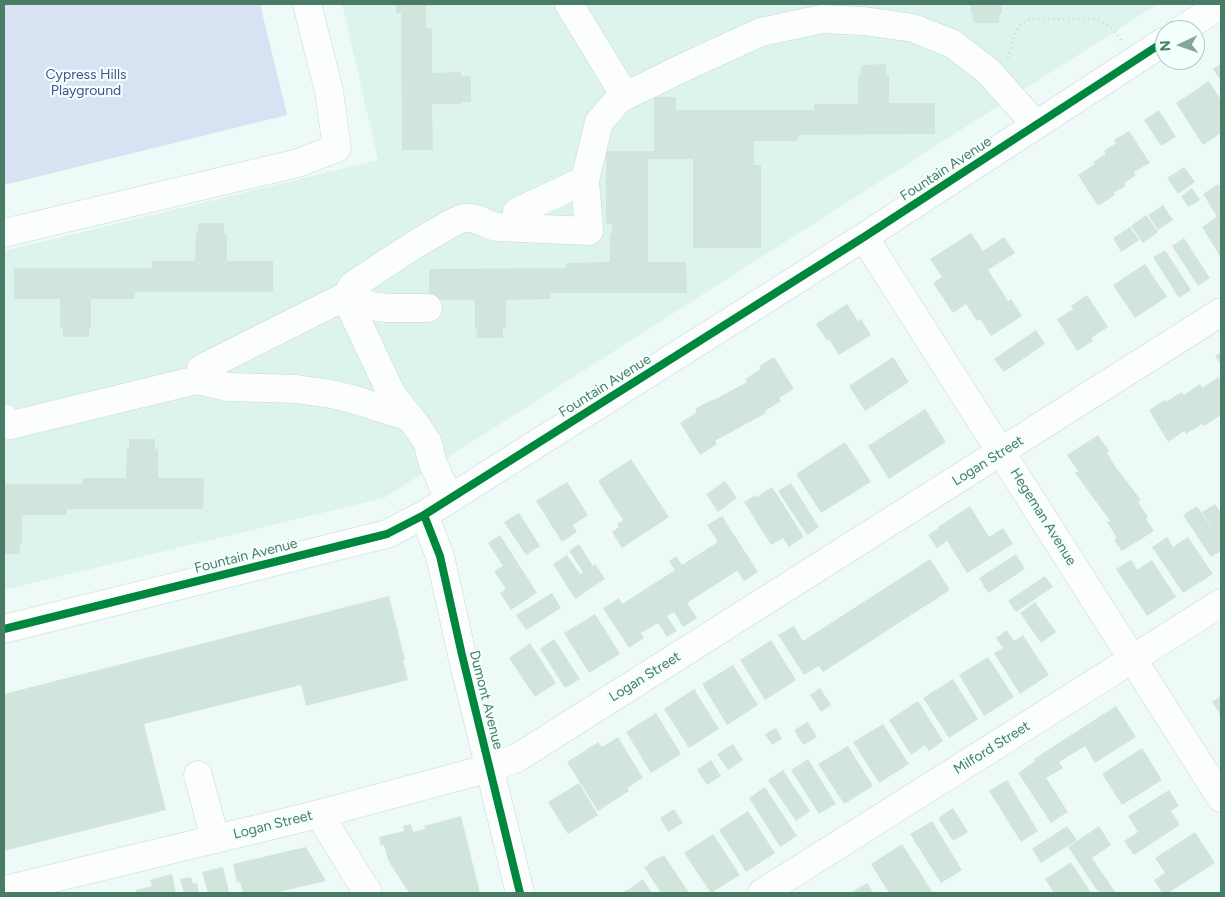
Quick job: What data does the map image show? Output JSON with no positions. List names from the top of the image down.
{
  "streets": {
    "street": [
      "Fountain Avenue",
      "Logan Street",
      "Hegeman Avenue",
      "Dumont Avenue",
      "Milford Street"
    ]
  },
  "crossings": [
    ["Fountain Avenue", "Hegeman Avenue"],
    ["Fountain Avenue", "Dumont Avenue"],
    ["Logan Street", "Hegeman Avenue"],
    ["Logan Street", "Dumont Avenue"],
    ["Hegeman Avenue", "Milford Street"]
  ],
  "parks": ["Cypress Hills Playground"],
  "north": "left"
}
